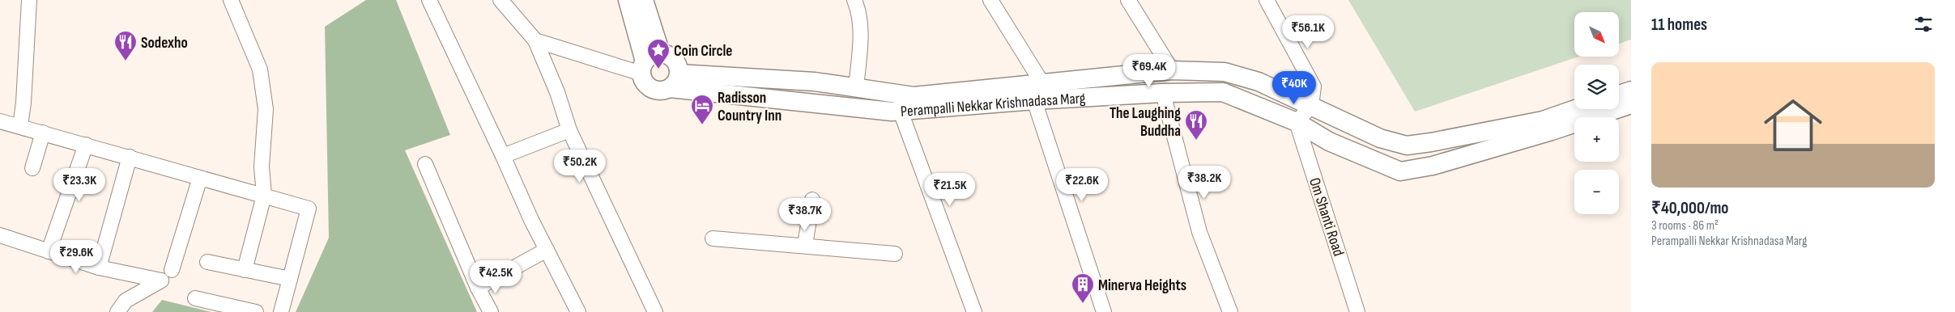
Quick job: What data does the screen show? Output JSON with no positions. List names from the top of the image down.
{
  "streets": {
    "main road": ["Perampalli Nekkar Krishnadasa Marg"],
    "street": ["Om Shanti Road"]
  },
  "crossings": [
    ["Perampalli Nekkar Krishnadasa Marg", "Om Shanti Road"]
  ],
  "places": {
    "restaurant": ["Sodexho", "The Laughing Buddha"],
    "place": ["Coin Circle"],
    "hotel": ["Radisson Country Inn"],
    "building": ["Minerva Heights"]
  },
  "north": "bottom right",
  "page": {
    "heading": "11 homes",
    "map_buttons": ["+", "−"],
    "price": [
      "₹56.1K",
      "₹69.4K",
      "₹40K",
      "₹50.2K",
      "₹38.2K",
      "₹23.3K",
      "₹22.6K",
      "₹21.5K",
      "₹38.7K",
      "₹29.6K",
      "₹42.5K"
    ],
    "list": [
      {
        "name": "₹40,000/mo",
        "note": "3 rooms · 86 m² · Perampalli Nekkar Krishnadasa Marg"
      }
    ]
  }
}
